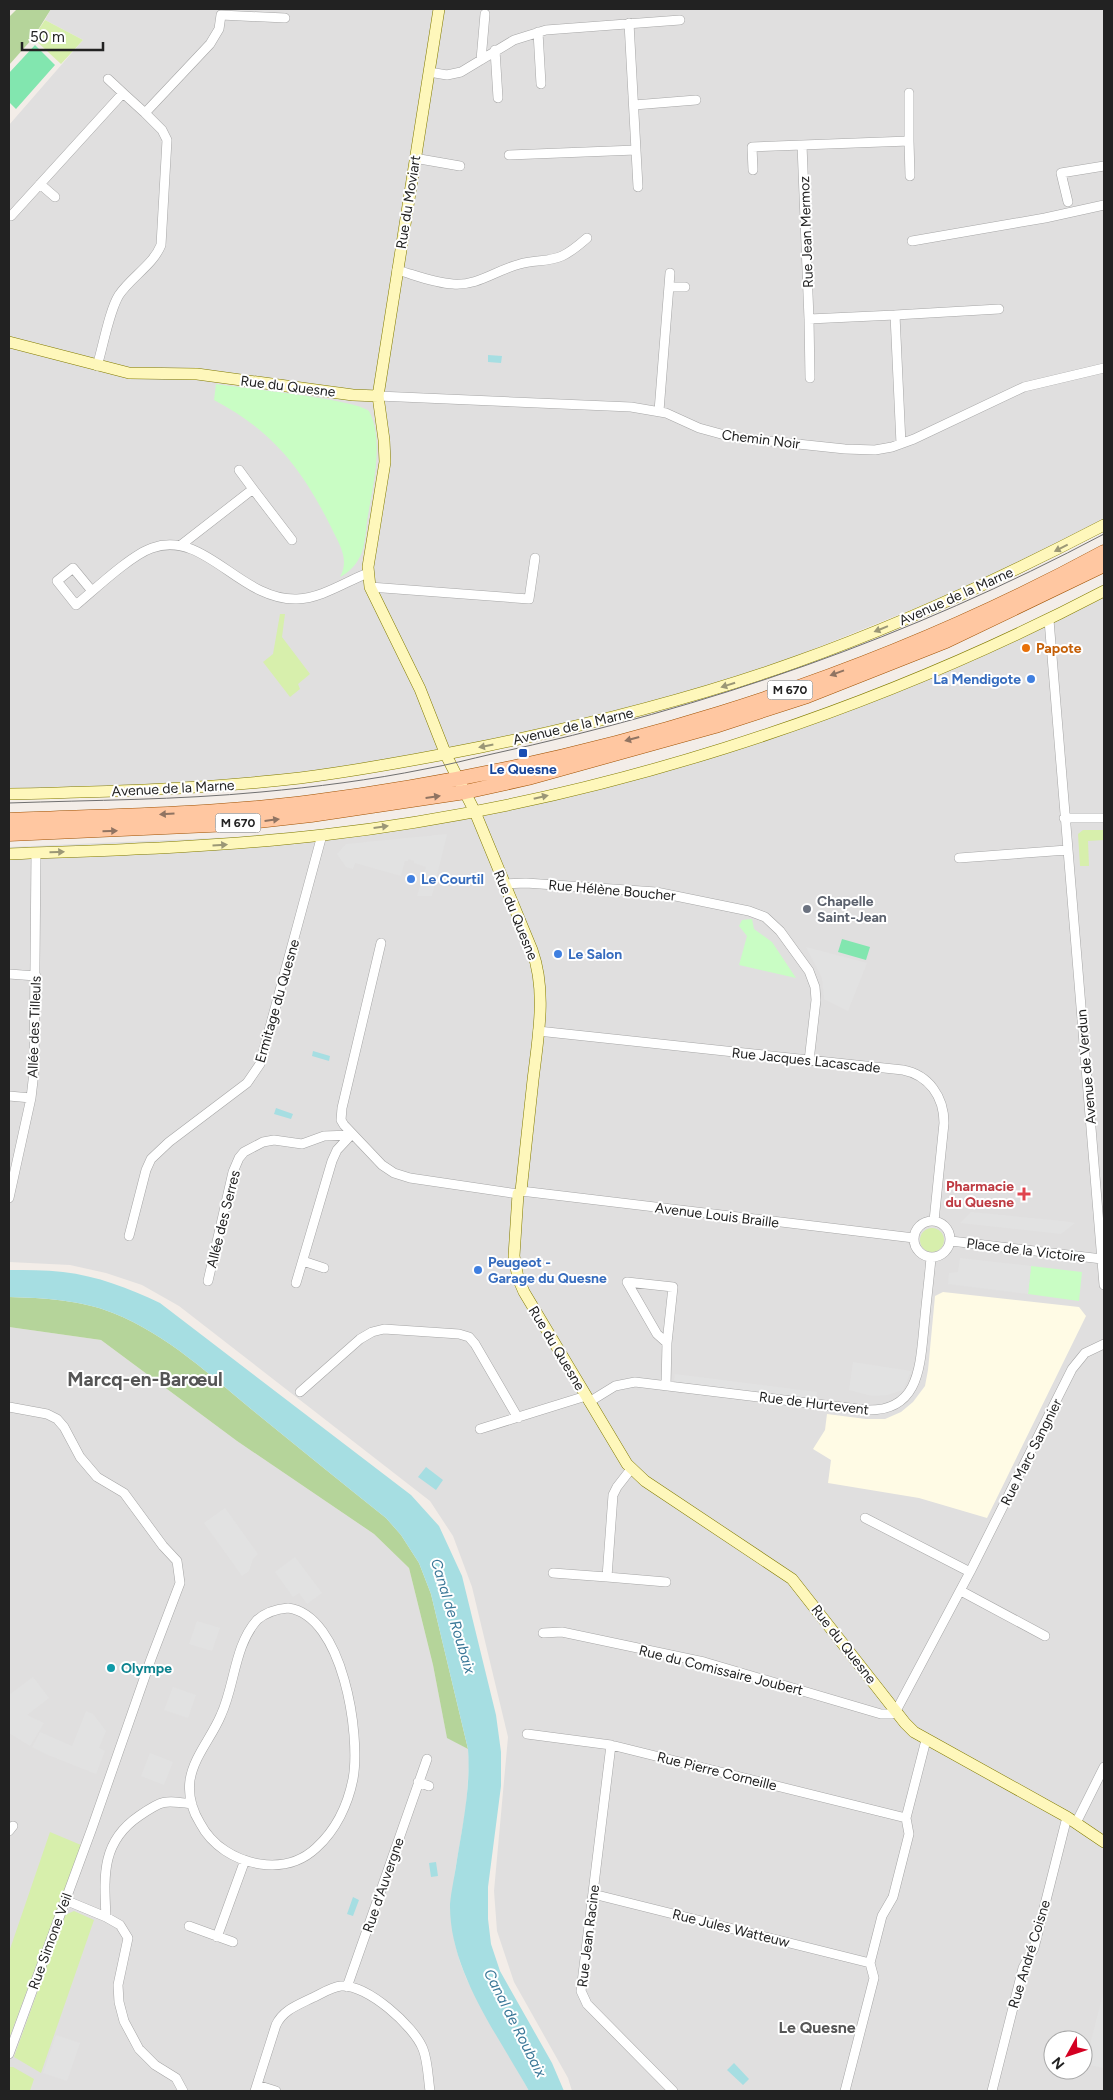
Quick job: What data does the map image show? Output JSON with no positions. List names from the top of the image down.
{
  "streets": {
    "main road": ["Avenue de la Marne", "M 670"],
    "street": [
      "Rue du Moviart",
      "Rue Jean Mermoz",
      "Rue du Quesne",
      "Chemin Noir",
      "Rue Hélène Boucher",
      "Ermitage du Quesne",
      "Allée des Tilleuls",
      "Rue Jacques Lacascade",
      "Avenue de Verdun",
      "Avenue Louis Braille",
      "Allée des Serres",
      "Place de la Victoire",
      "Rue de Hurtevent",
      "Rue Marc Sangnier",
      "Rue du Comissaire Joubert",
      "Rue Pierre Corneille",
      "Rue d'Auvergne",
      "Rue Jules Watteuw",
      "Rue Jean Racine",
      "Rue Simone Veil",
      "Rue André Coisne"
    ]
  },
  "crossings": [
    ["Rue du Moviart", "Rue du Quesne"],
    ["Rue du Moviart", "Chemin Noir"],
    ["Rue du Quesne", "Chemin Noir"],
    ["Rue du Quesne", "Avenue de la Marne"],
    ["Rue du Quesne", "M 670"],
    ["Rue du Quesne", "Rue Hélène Boucher"],
    ["Rue du Quesne", "Rue Jacques Lacascade"],
    ["Rue du Quesne", "Avenue Louis Braille"],
    ["Rue du Quesne", "Rue de Hurtevent"],
    ["Rue du Quesne", "Rue Marc Sangnier"],
    ["Rue du Quesne", "Rue du Comissaire Joubert"],
    ["Rue du Quesne", "Rue André Coisne"],
    ["Rue Hélène Boucher", "Rue Jacques Lacascade"],
    ["Rue Jacques Lacascade", "Avenue Louis Braille"],
    ["Rue Jacques Lacascade", "Place de la Victoire"],
    ["Rue Jacques Lacascade", "Rue de Hurtevent"],
    ["Avenue de Verdun", "Place de la Victoire"],
    ["Avenue Louis Braille", "Place de la Victoire"],
    ["Avenue Louis Braille", "Rue de Hurtevent"],
    ["Place de la Victoire", "Rue de Hurtevent"],
    ["Rue Marc Sangnier", "Rue du Comissaire Joubert"],
    ["Rue Pierre Corneille", "Rue Jean Racine"],
    ["Rue Jules Watteuw", "Rue Jean Racine"]
  ],
  "districts": ["Marcq-en-Barœul", "Le Quesne"],
  "water": ["Canal de Roubaix"],
  "places": {
    "other": [
      "Papote",
      "La Mendigote",
      "Le Courtil",
      "Chapelle Saint-Jean",
      "Le Salon",
      "Peugeot - Garage du Quesne",
      "Olympe"
    ],
    "transit": ["Le Quesne"],
    "health": ["Pharmacie du Quesne"]
  },
  "scale_bar": "50 m",
  "north": "bottom left"
}
